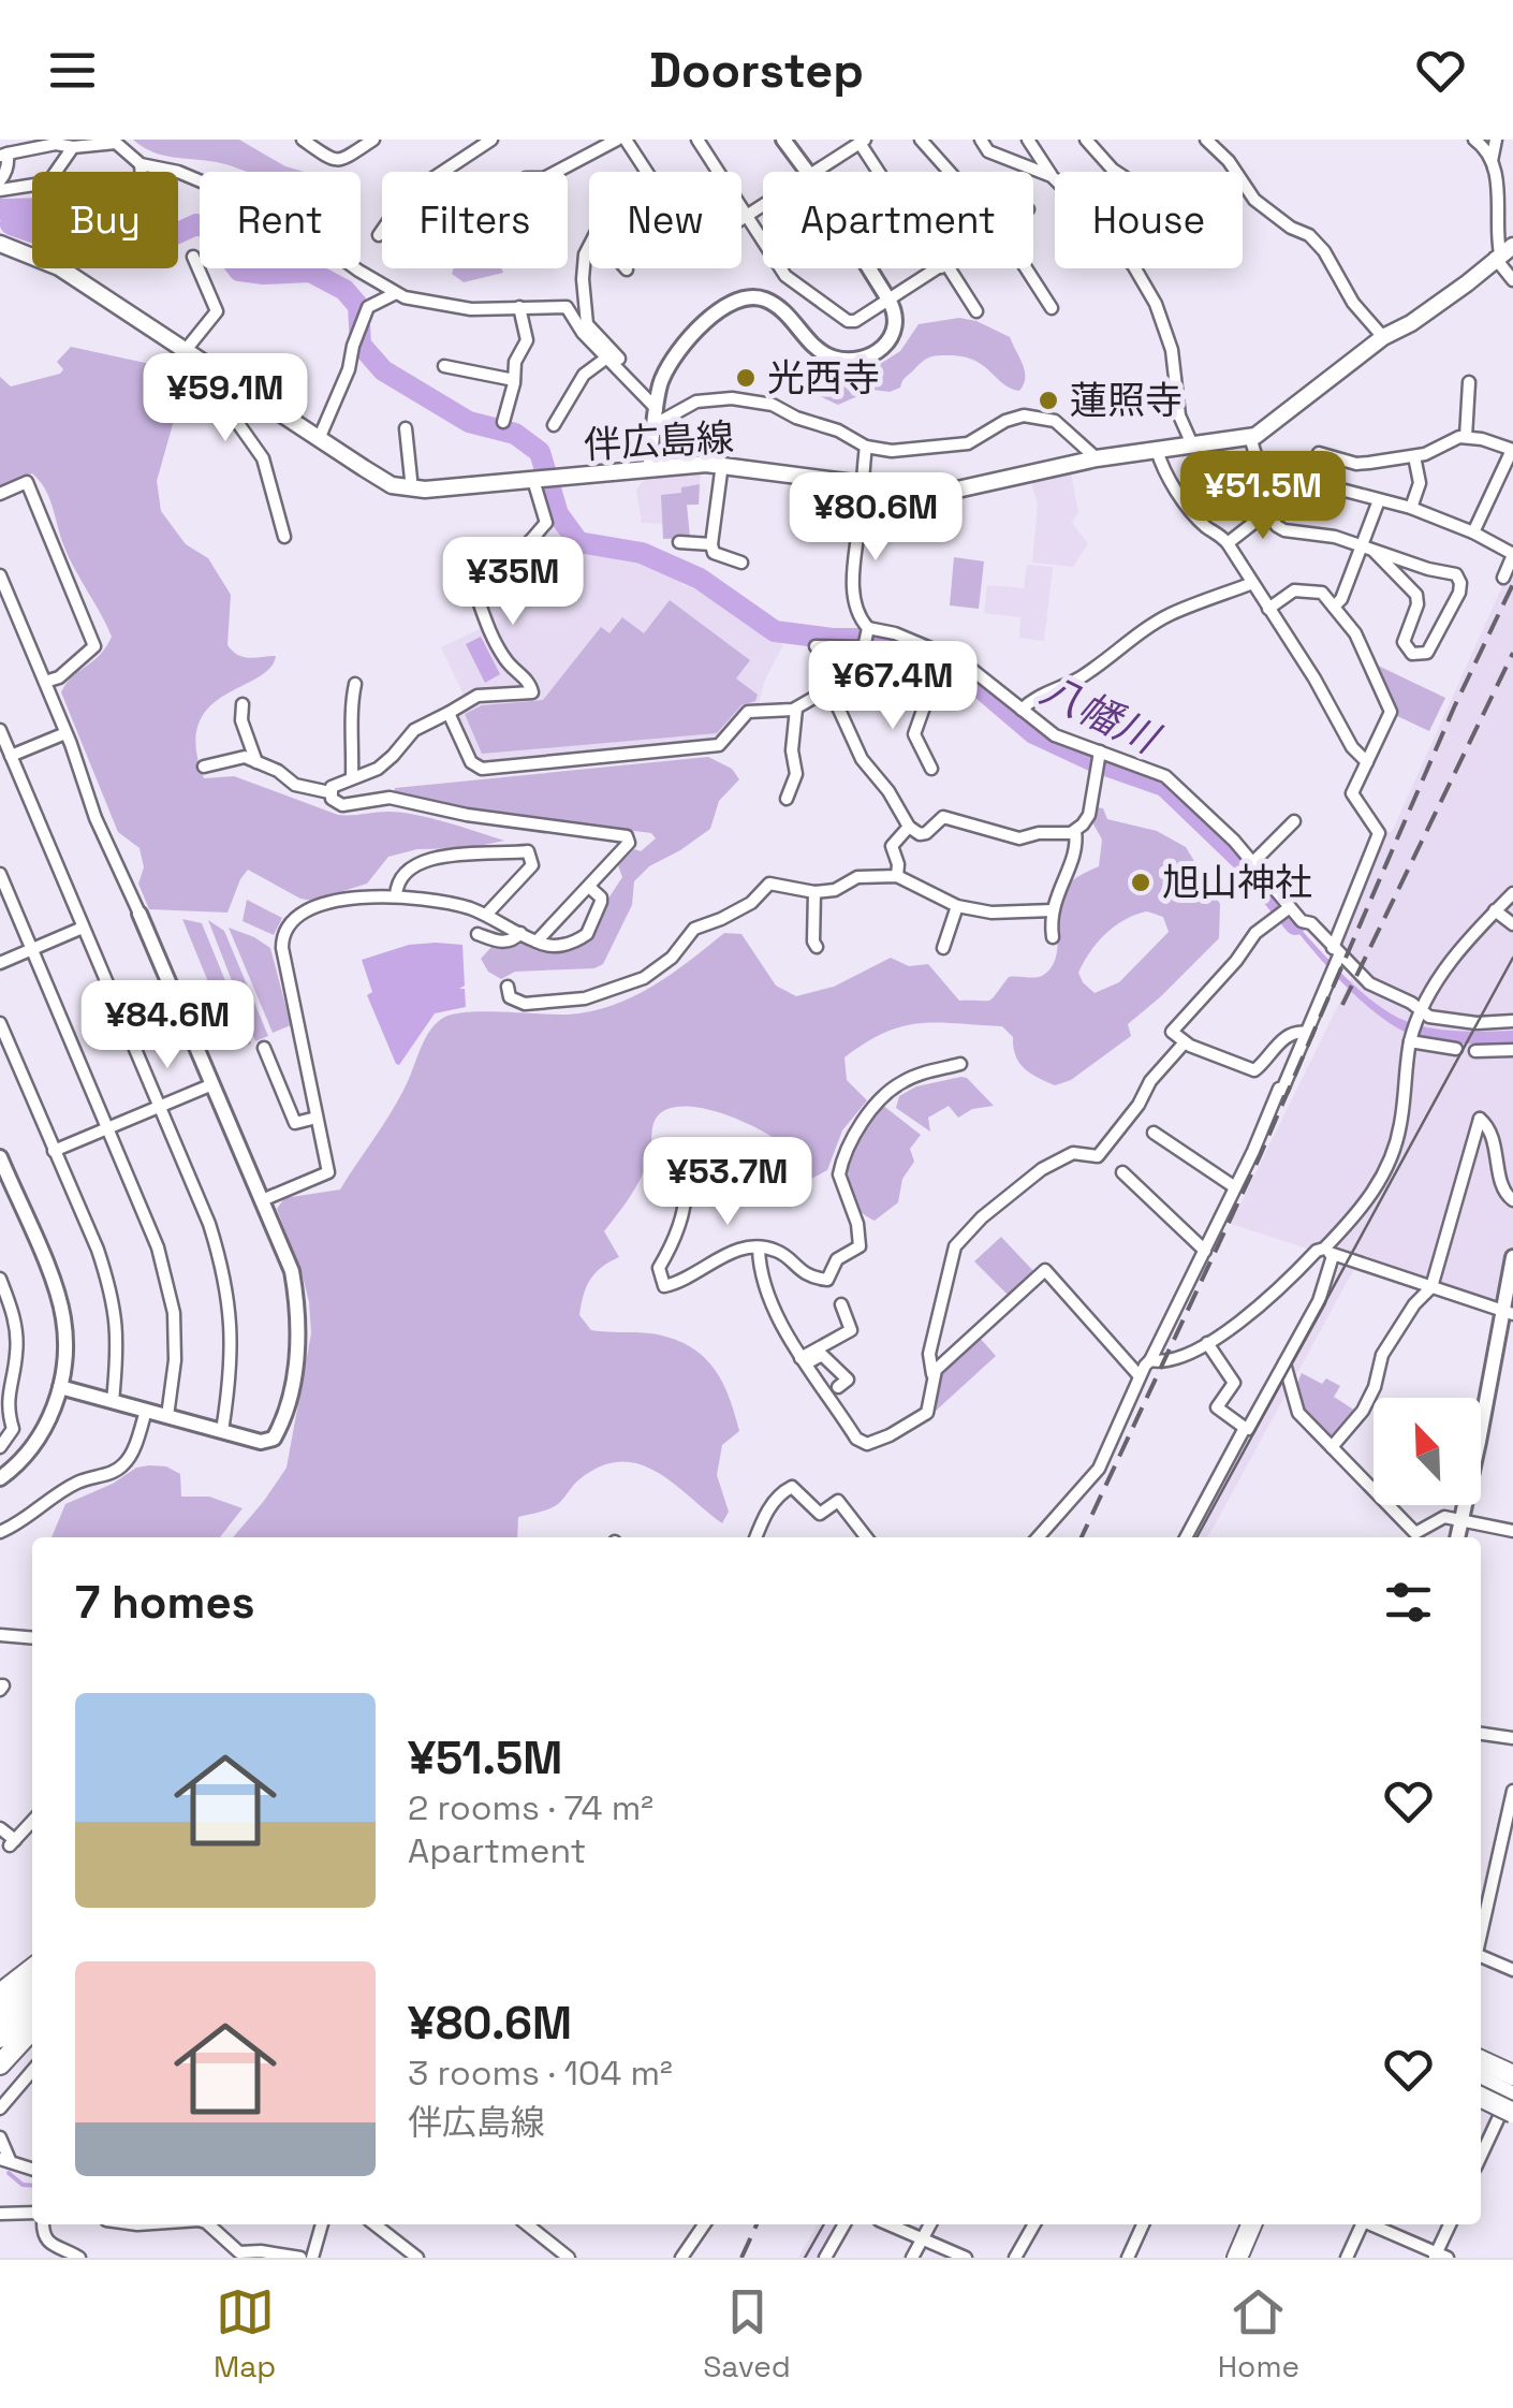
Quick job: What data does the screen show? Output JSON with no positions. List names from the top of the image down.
{
  "streets": {
    "main road": ["伴広島線"]
  },
  "water": ["八幡川"],
  "places": ["光西寺", "蓮照寺", "旭山神社"],
  "north": "top left",
  "page": {
    "header": "Doorstep",
    "chip": [
      "Buy",
      "Rent",
      "Filters",
      "New",
      "Apartment",
      "House"
    ],
    "price": [
      "¥59.1M",
      "¥51.5M",
      "¥80.6M",
      "¥35M",
      "¥67.4M",
      "¥84.6M",
      "¥53.7M"
    ],
    "heading": "7 homes",
    "list": [
      {
        "name": "¥51.5M",
        "note": "2 rooms · 74 m² · Apartment"
      },
      {
        "name": "¥80.6M",
        "note": "3 rooms · 104 m² · 伴広島線"
      }
    ],
    "tabs": ["Map", "Saved", "Home"]
  }
}
